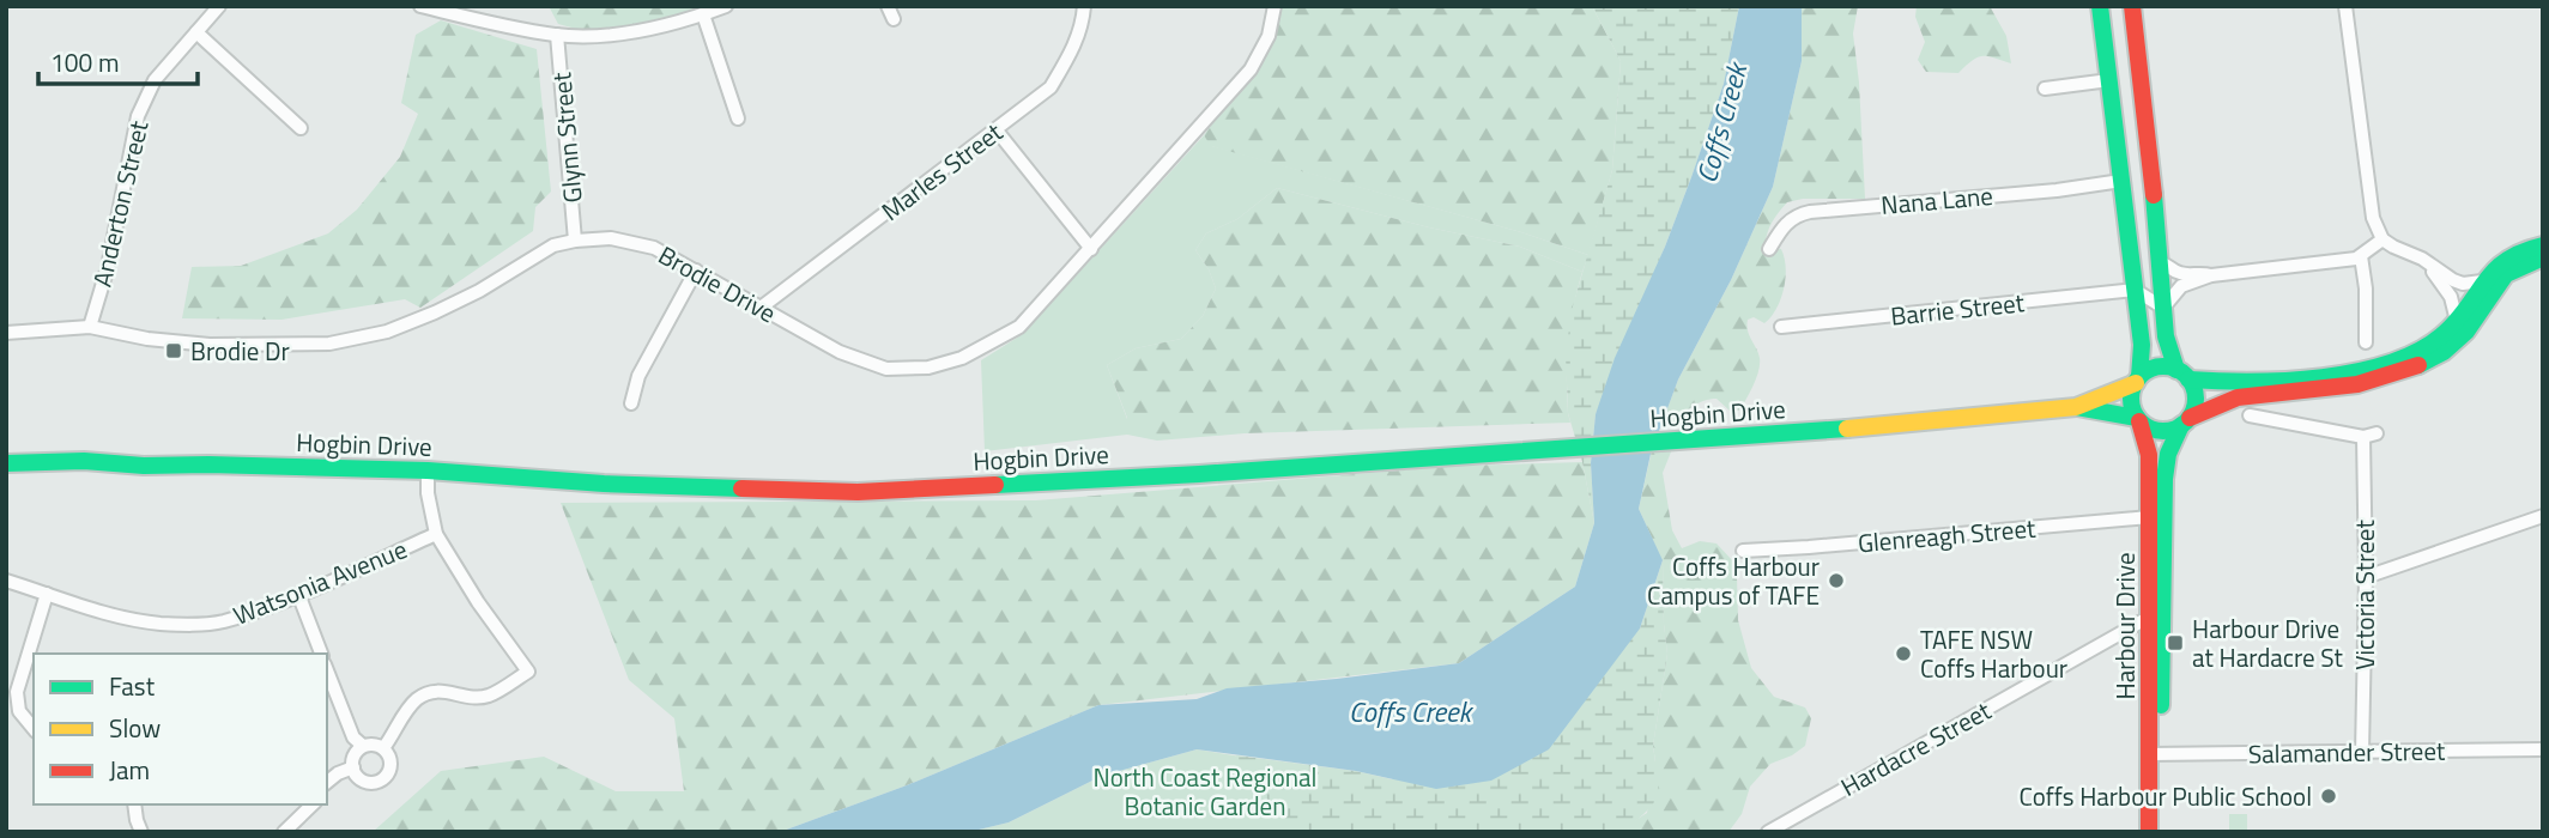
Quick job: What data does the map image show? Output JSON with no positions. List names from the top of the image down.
{
  "streets": {
    "main road": ["Hogbin Drive", "Harbour Drive"],
    "street": [
      "Glynn Street",
      "Marles Street",
      "Nana Lane",
      "Anderton Street",
      "Brodie Drive",
      "Barrie Street",
      "Glenreagh Street",
      "Watsonia Avenue",
      "Victoria Street",
      "Hardacre Street",
      "Salamander Street"
    ]
  },
  "crossings": [
    ["Glynn Street", "Brodie Drive"],
    ["Marles Street", "Brodie Drive"],
    ["Anderton Street", "Brodie Drive"],
    ["Hogbin Drive", "Watsonia Avenue"],
    ["Hogbin Drive", "Harbour Drive"],
    ["Glenreagh Street", "Harbour Drive"],
    ["Victoria Street", "Salamander Street"],
    ["Harbour Drive", "Hardacre Street"],
    ["Harbour Drive", "Salamander Street"]
  ],
  "water": ["Coffs Creek"],
  "parks": ["North Coast Regional Botanic Garden"],
  "places": {
    "transit": ["Brodie Dr", "Harbour Drive at Hardacre St"],
    "other": ["Coffs Harbour Campus of TAFE", "TAFE NSW Coffs Harbour", "Coffs Harbour Public School"]
  },
  "legend": ["Fast", "Slow", "Jam"],
  "scale_bar": "100 m"
}
